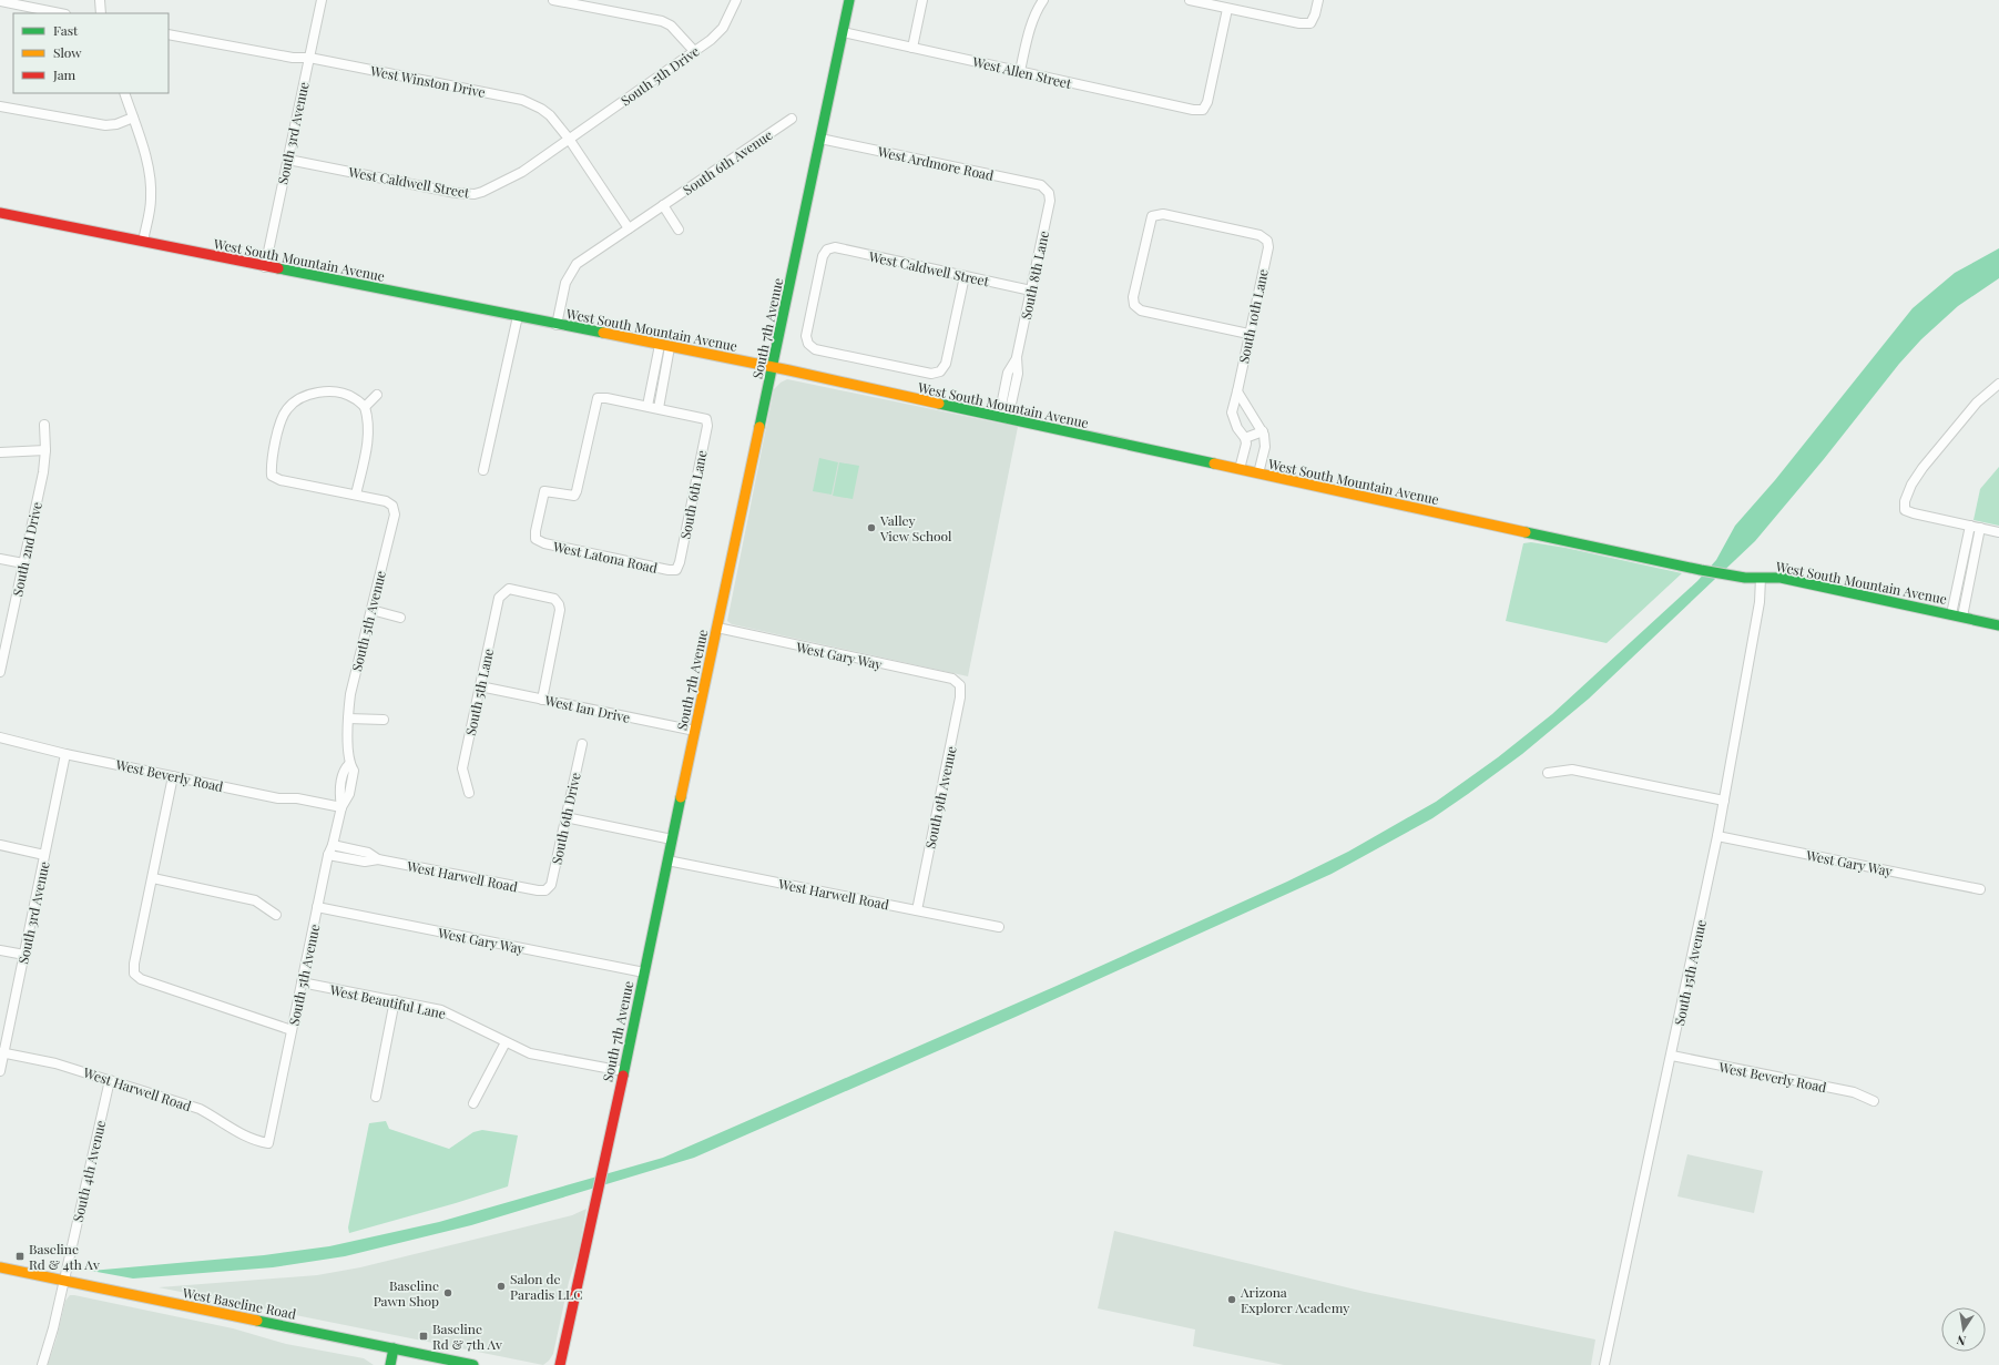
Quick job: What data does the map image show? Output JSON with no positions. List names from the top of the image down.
{
  "streets": {
    "street": [
      "West Allen Street",
      "South 5th Drive",
      "West Winston Drive",
      "South 3rd Avenue",
      "South 6th Avenue",
      "West Ardmore Road",
      "West Caldwell Street",
      "West South Mountain Avenue",
      "South 8th Lane",
      "South 10th Lane",
      "South 7th Avenue",
      "South 6th Lane",
      "South 2nd Drive",
      "West Latona Road",
      "South 5th Avenue",
      "West Gary Way",
      "South 5th Lane",
      "West Ian Drive",
      "West Beverly Road",
      "South 9th Avenue",
      "South 6th Drive",
      "West Harwell Road",
      "South 15th Avenue",
      "West Beautiful Lane",
      "South 4th Avenue",
      "West Baseline Road"
    ]
  },
  "crossings": [
    ["West Allen Street", "South 7th Avenue"],
    ["South 5th Drive", "West Winston Drive"],
    ["South 5th Drive", "West Caldwell Street"],
    ["West Winston Drive", "South 3rd Avenue"],
    ["West Winston Drive", "South 6th Avenue"],
    ["West Winston Drive", "West Caldwell Street"],
    ["South 3rd Avenue", "West Caldwell Street"],
    ["South 3rd Avenue", "West South Mountain Avenue"],
    ["South 3rd Avenue", "West Beverly Road"],
    ["South 3rd Avenue", "West Harwell Road"],
    ["South 6th Avenue", "West South Mountain Avenue"],
    ["West Ardmore Road", "South 8th Lane"],
    ["West Ardmore Road", "South 7th Avenue"],
    ["West Caldwell Street", "South 8th Lane"],
    ["West South Mountain Avenue", "South 8th Lane"],
    ["West South Mountain Avenue", "South 7th Avenue"],
    ["West South Mountain Avenue", "South 15th Avenue"],
    ["South 7th Avenue", "West Gary Way"],
    ["South 7th Avenue", "West Ian Drive"],
    ["South 7th Avenue", "West Harwell Road"],
    ["South 7th Avenue", "West Beautiful Lane"],
    ["South 6th Lane", "West Latona Road"],
    ["South 5th Avenue", "West Gary Way"],
    ["South 5th Avenue", "West Beverly Road"],
    ["South 5th Avenue", "West Harwell Road"],
    ["South 5th Avenue", "West Beautiful Lane"],
    ["West Gary Way", "South 9th Avenue"],
    ["West Gary Way", "South 15th Avenue"],
    ["South 5th Lane", "West Ian Drive"],
    ["West Beverly Road", "South 15th Avenue"],
    ["South 9th Avenue", "West Harwell Road"],
    ["South 6th Drive", "West Harwell Road"],
    ["West Harwell Road", "South 4th Avenue"],
    ["South 4th Avenue", "West Baseline Road"]
  ],
  "places": {
    "other": [
      "Valley View School",
      "Salon de Paradis LLC",
      "Baseline Pawn Shop",
      "Arizona Explorer Academy"
    ],
    "transit": ["Baseline Rd & 4th Av", "Baseline Rd & 7th Av"]
  },
  "legend": ["Fast", "Slow", "Jam"],
  "north": "bottom"
}
